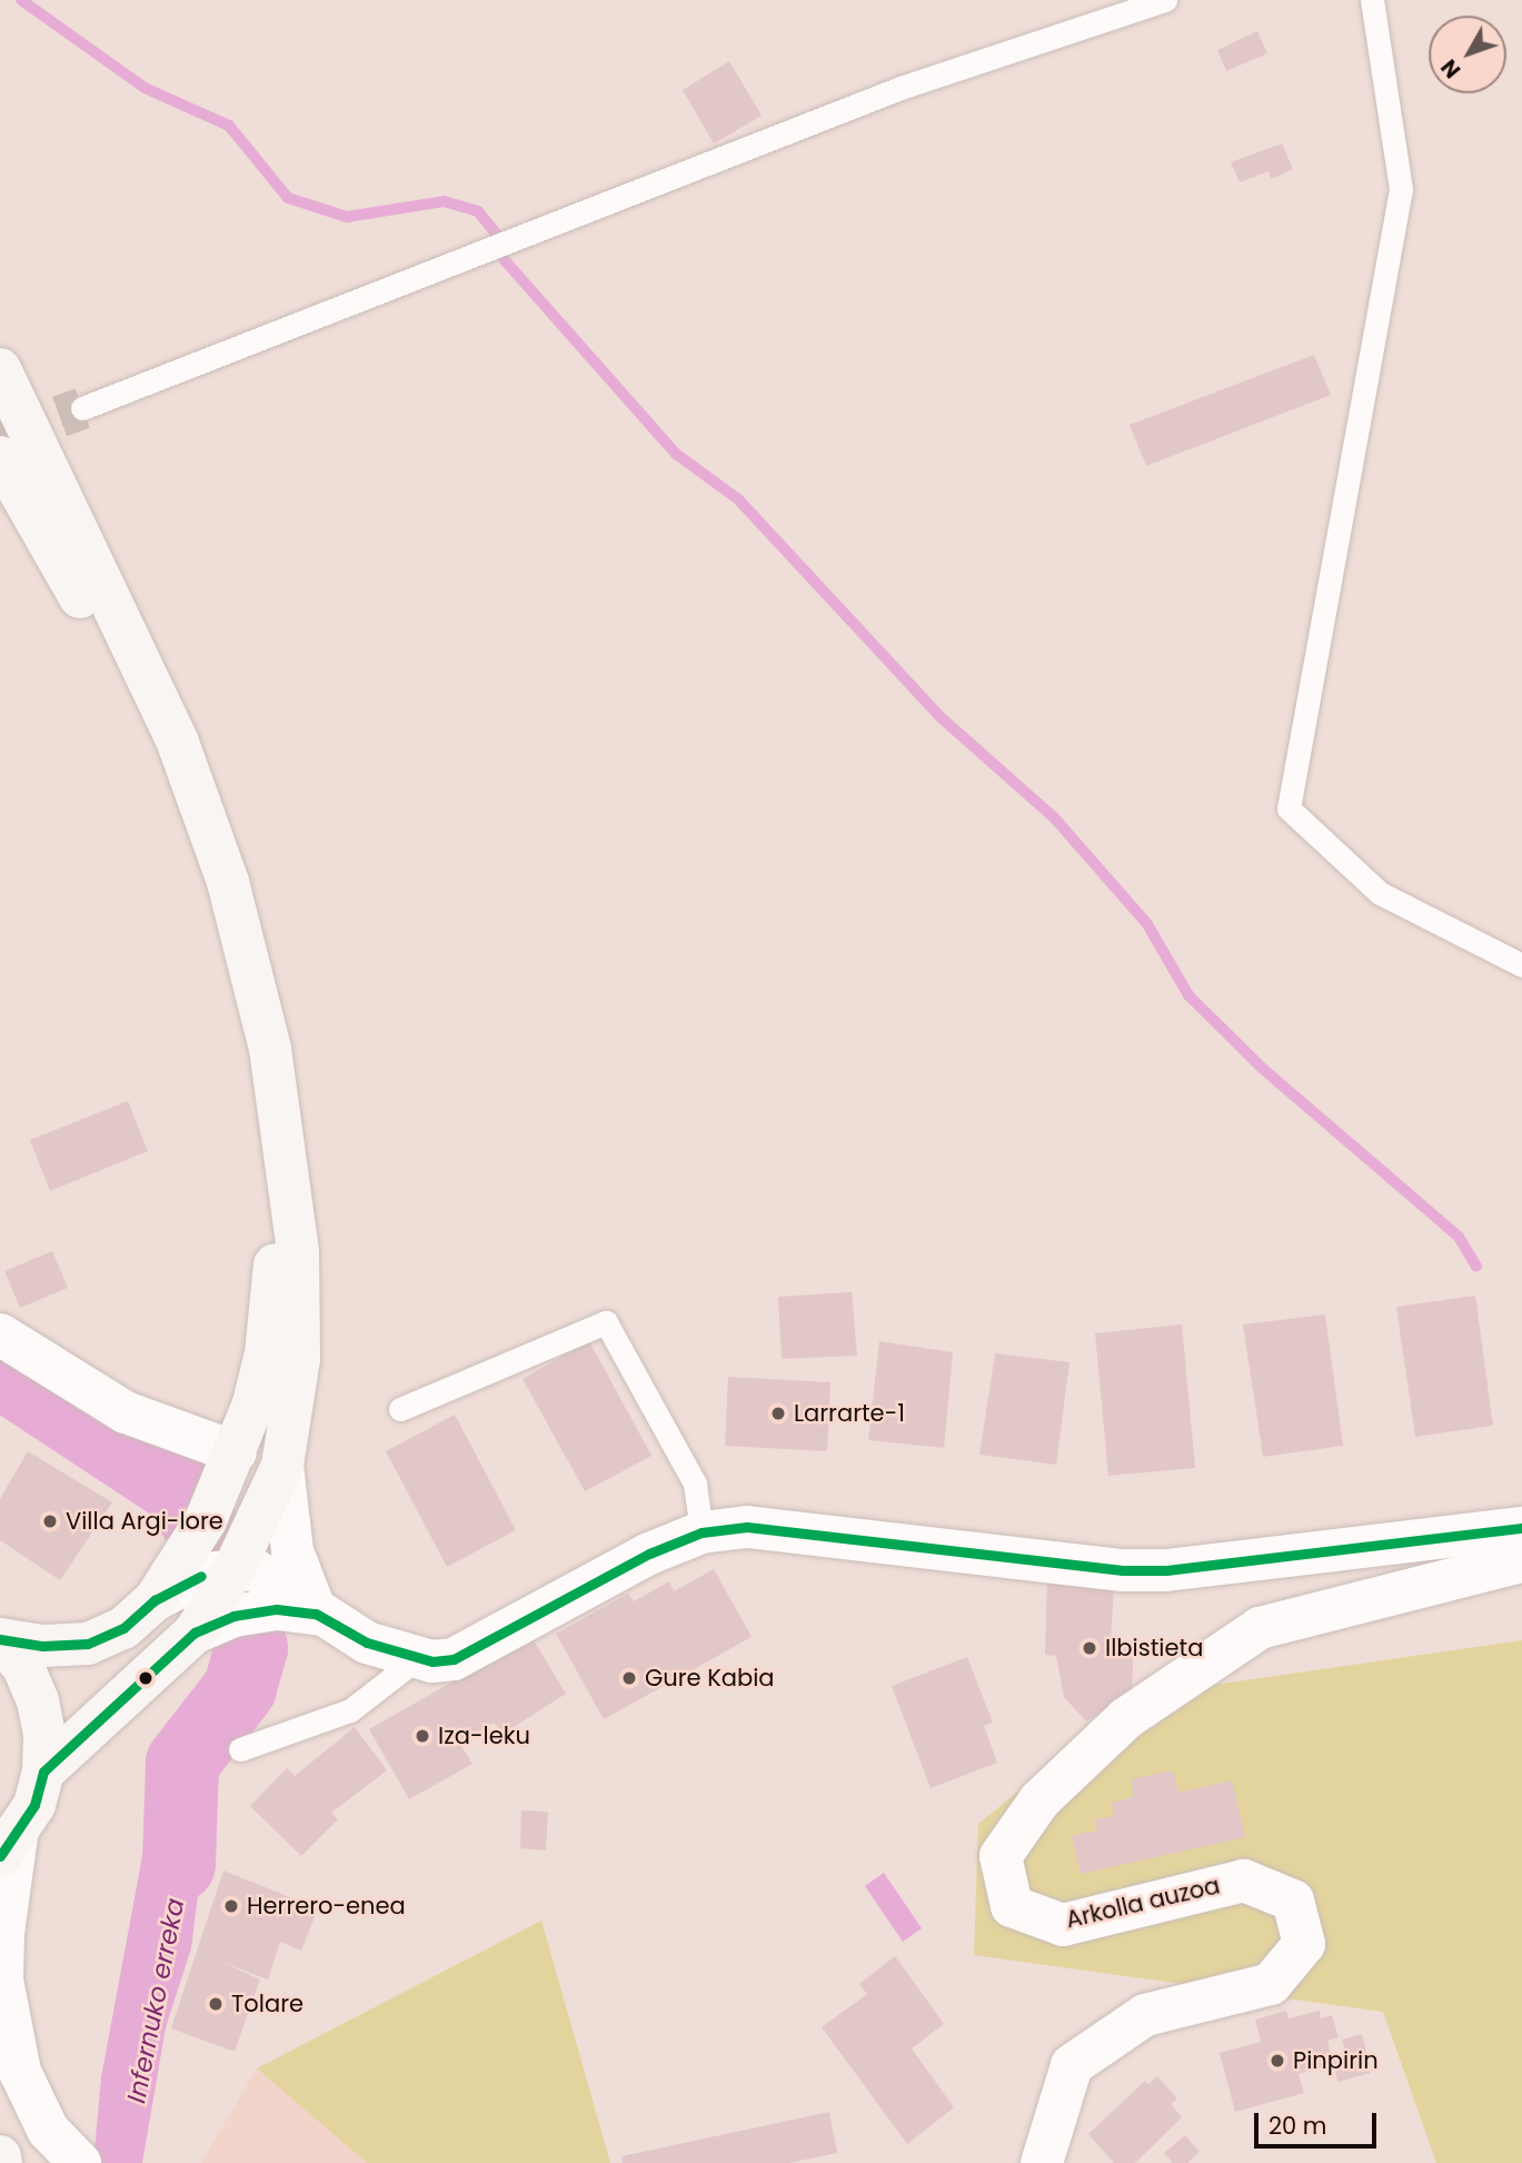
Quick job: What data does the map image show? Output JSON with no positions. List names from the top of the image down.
{
  "streets": {
    "street": ["Arkolla auzoa"]
  },
  "water": ["Infernuko erreka"],
  "places": [
    "Larrarte-1",
    "Villa Argi-lore",
    "Ilbistieta",
    "Gure Kabia",
    "Iza-leku",
    "Herrero-enea",
    "Tolare",
    "Pinpirin"
  ],
  "scale_bar": "20 m",
  "north": "bottom left"
}
